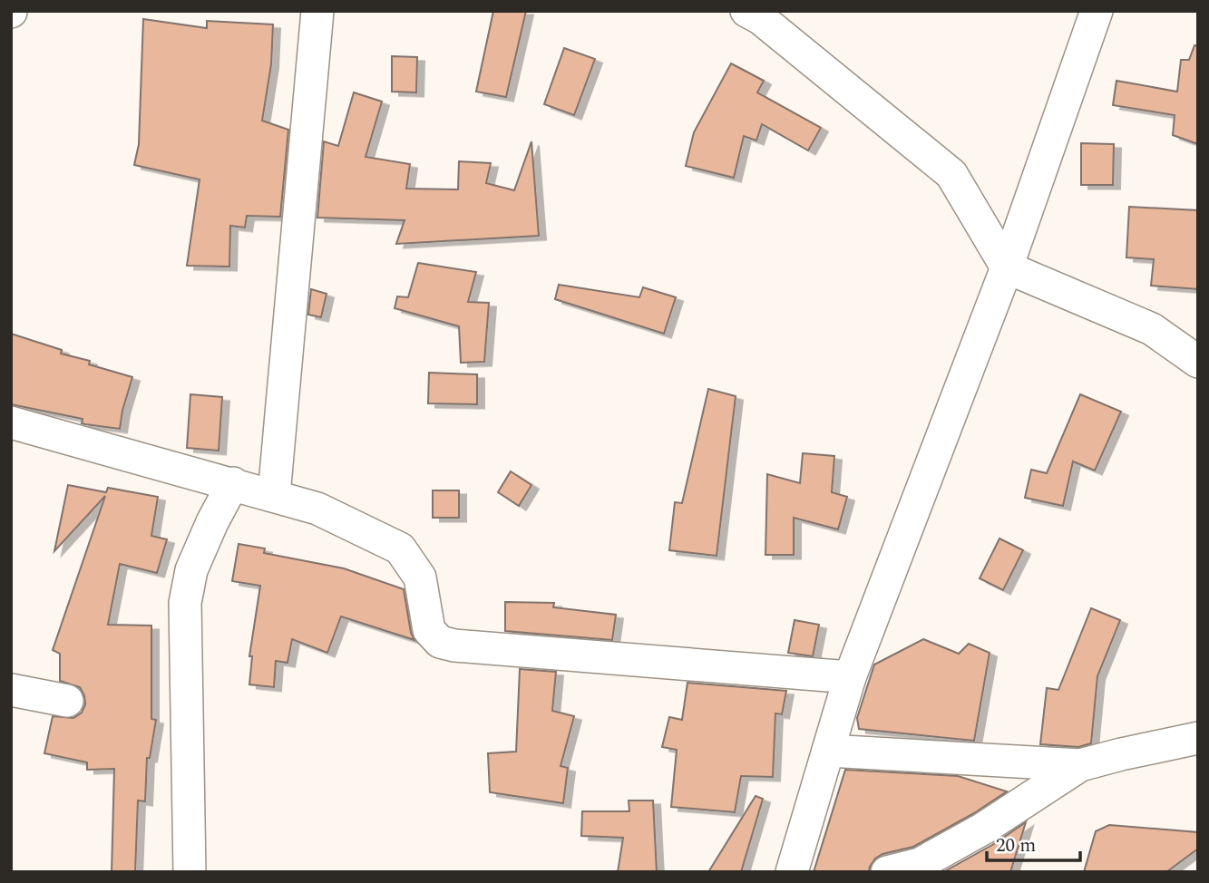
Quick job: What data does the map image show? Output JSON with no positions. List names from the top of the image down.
{
  "scale_bar": "20 m"
}
